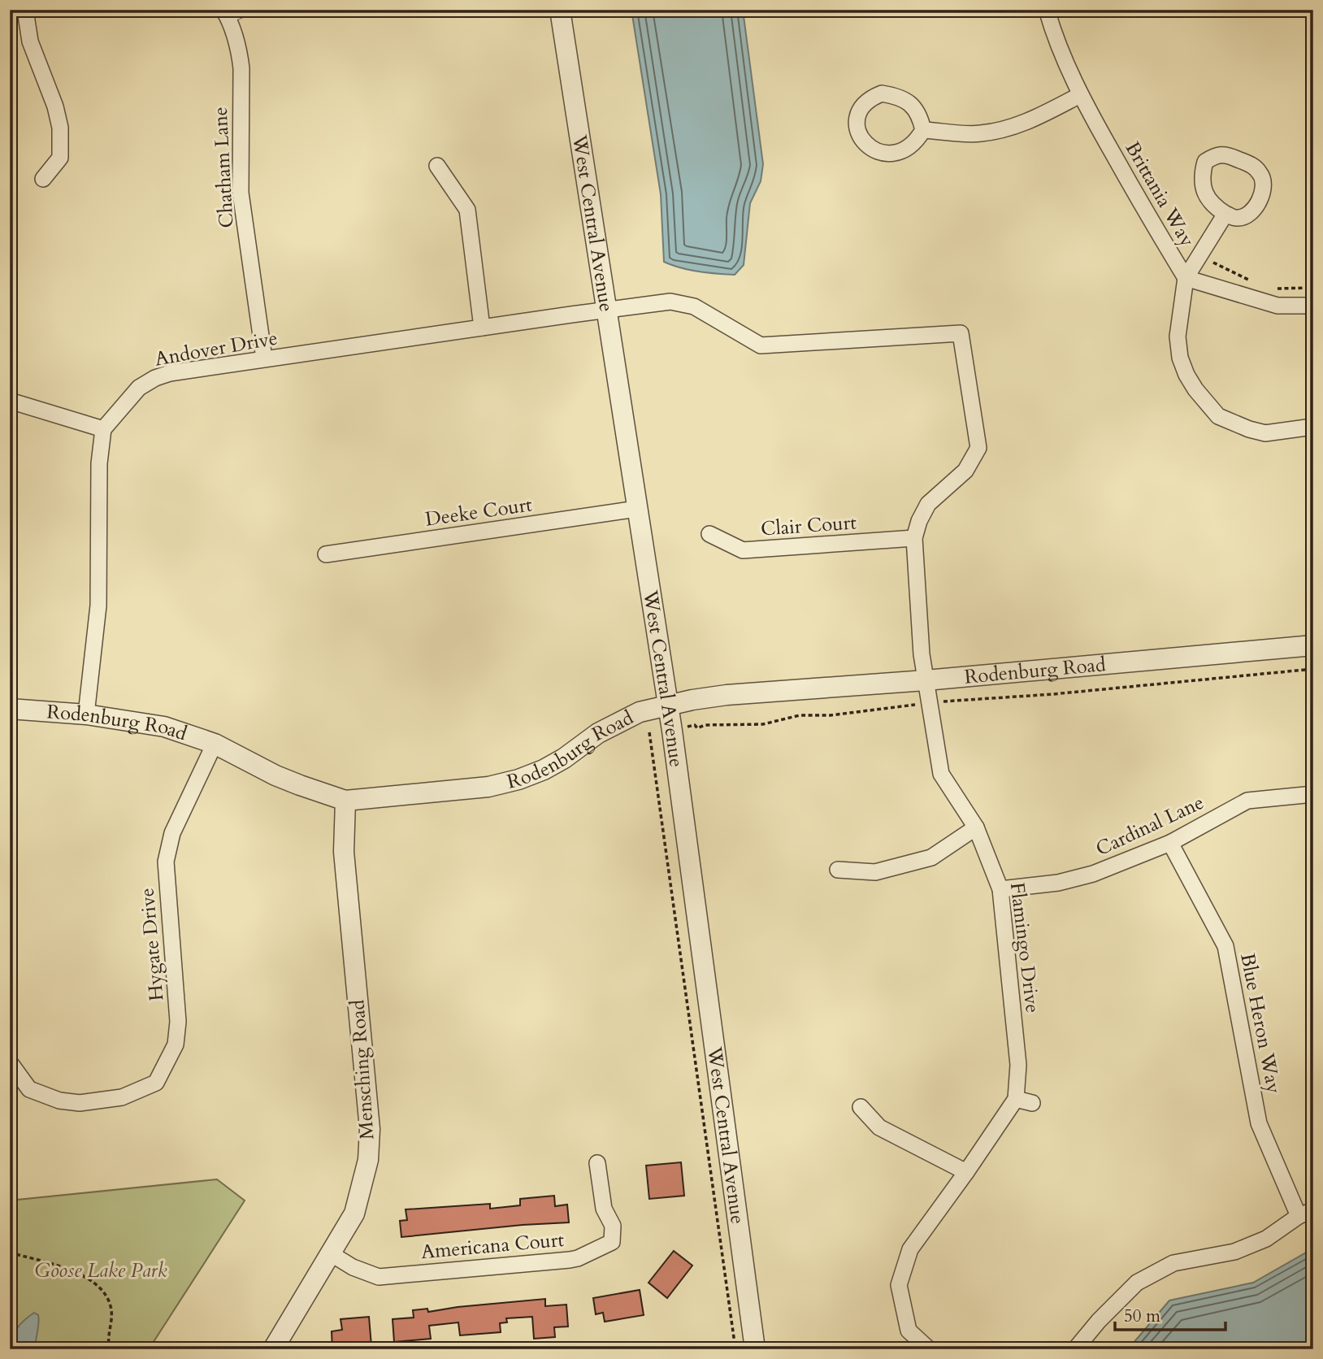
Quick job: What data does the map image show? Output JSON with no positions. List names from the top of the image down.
{
  "streets": {
    "street": [
      "Chatham Lane",
      "Brittania Way",
      "West Central Avenue",
      "Andover Drive",
      "Deeke Court",
      "Clair Court",
      "Rodenburg Road",
      "Cardinal Lane",
      "Hygate Drive",
      "Flamingo Drive",
      "Blue Heron Way",
      "Mensching Road",
      "Americana Court"
    ]
  },
  "crossings": [
    ["Chatham Lane", "Andover Drive"],
    ["West Central Avenue", "Andover Drive"],
    ["West Central Avenue", "Deeke Court"],
    ["West Central Avenue", "Rodenburg Road"],
    ["Andover Drive", "Clair Court"],
    ["Andover Drive", "Flamingo Drive"],
    ["Clair Court", "Flamingo Drive"],
    ["Rodenburg Road", "Hygate Drive"],
    ["Rodenburg Road", "Flamingo Drive"],
    ["Rodenburg Road", "Mensching Road"],
    ["Cardinal Lane", "Flamingo Drive"],
    ["Cardinal Lane", "Blue Heron Way"],
    ["Mensching Road", "Americana Court"]
  ],
  "parks": ["Goose Lake Park"],
  "scale_bar": "50 m"
}
